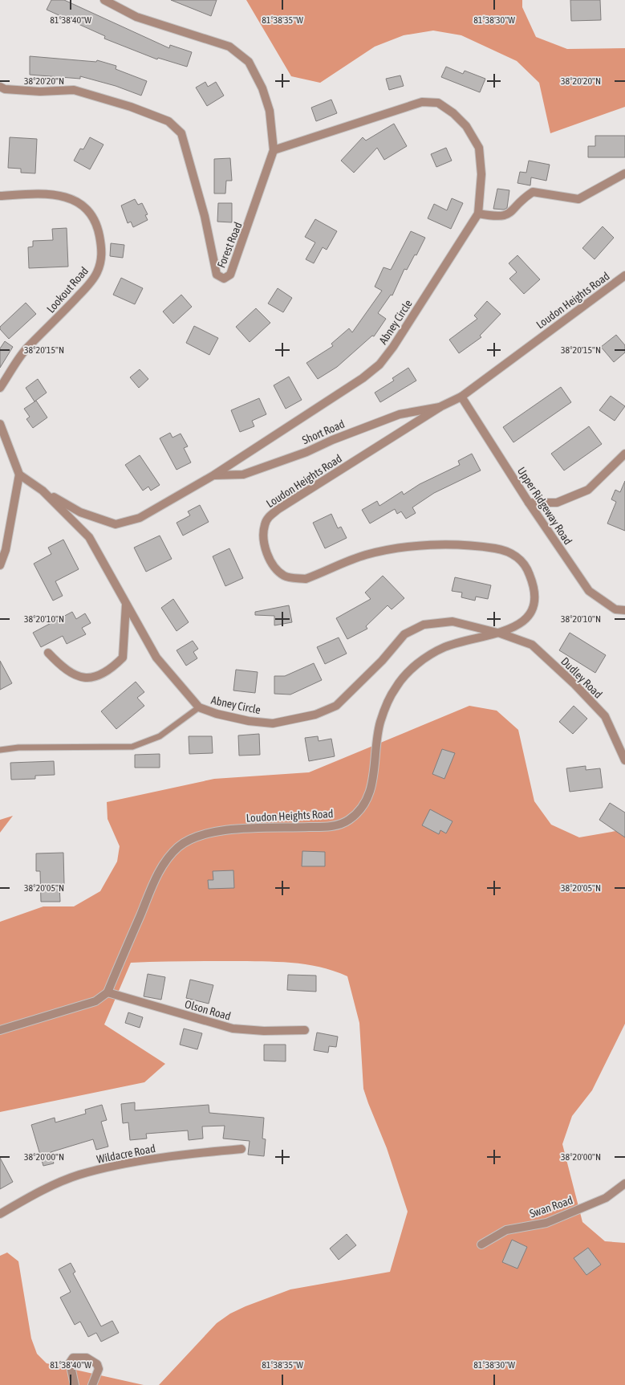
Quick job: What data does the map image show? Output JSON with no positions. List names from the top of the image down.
{
  "streets": {
    "street": [
      "Forest Road",
      "Lookout Road",
      "Loudon Heights Road",
      "Abney Circle",
      "Short Road",
      "Upper Ridgeway Road",
      "Dudley Road",
      "Olson Road",
      "Wildacre Road",
      "Swan Road"
    ]
  },
  "crossings": [
    ["Forest Road", "Abney Circle"],
    ["Loudon Heights Road", "Abney Circle"],
    ["Loudon Heights Road", "Short Road"],
    ["Loudon Heights Road", "Upper Ridgeway Road"],
    ["Loudon Heights Road", "Dudley Road"],
    ["Loudon Heights Road", "Olson Road"],
    ["Abney Circle", "Short Road"],
    ["Abney Circle", "Dudley Road"]
  ],
  "coordinates": [
    "81°38'40\"W",
    "81°38'35\"W",
    "81°38'30\"W",
    "38°20'20\"N",
    "38°20'15\"N",
    "38°20'10\"N",
    "38°20'05\"N",
    "38°20'00\"N"
  ]
}
